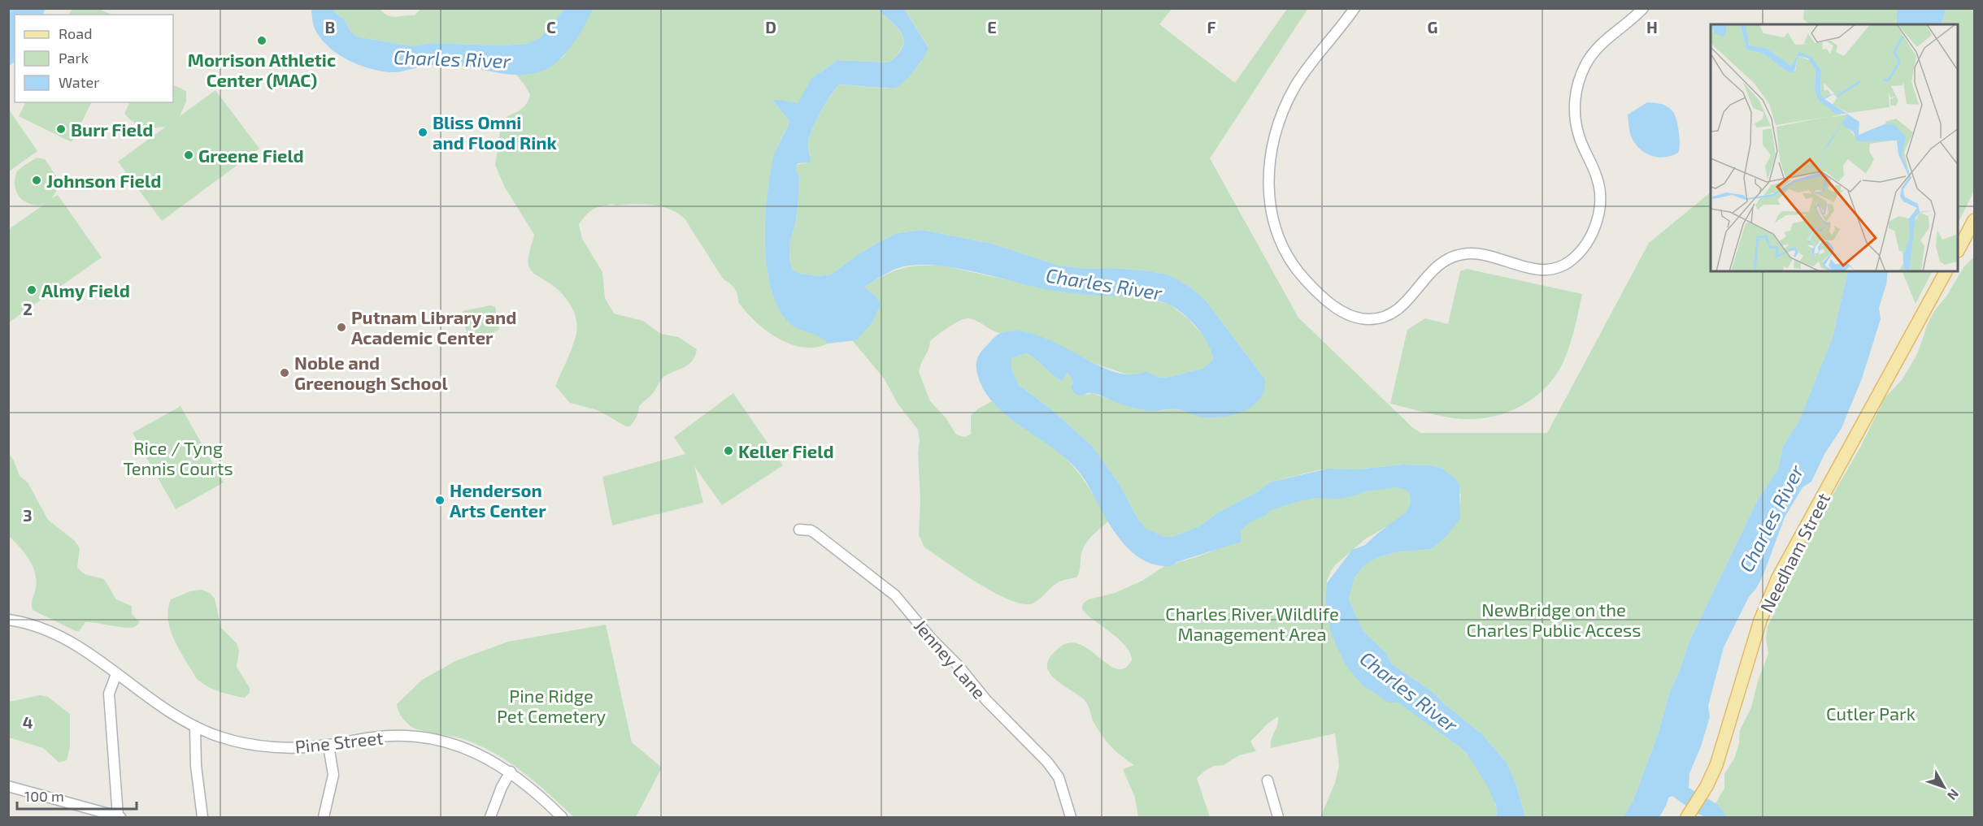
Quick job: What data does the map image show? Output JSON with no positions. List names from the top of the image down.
{
  "streets": {
    "main road": ["Needham Street"],
    "street": ["Jenney Lane", "Pine Street"]
  },
  "water": ["Charles River"],
  "parks": [
    "Rice / Tyng Tennis Courts",
    "NewBridge on the Charles Public Access",
    "Charles River Wildlife Management Area",
    "Pine Ridge Pet Cemetery",
    "Cutler Park"
  ],
  "places": [
    "Morrison Athletic Center (MAC)",
    "Burr Field",
    "Bliss Omni and Flood Rink",
    "Greene Field",
    "Johnson Field",
    "Almy Field",
    "Putnam Library and Academic Center",
    "Noble and Greenough School",
    "Keller Field",
    "Henderson Arts Center"
  ],
  "legend": ["Road", "Park", "Water"],
  "scale_bar": "100 m",
  "north": "bottom right",
  "grid": {
    "columns": [
      "B",
      "C",
      "D",
      "E",
      "F",
      "G",
      "H"
    ],
    "rows": ["2", "3", "4"]
  }
}
